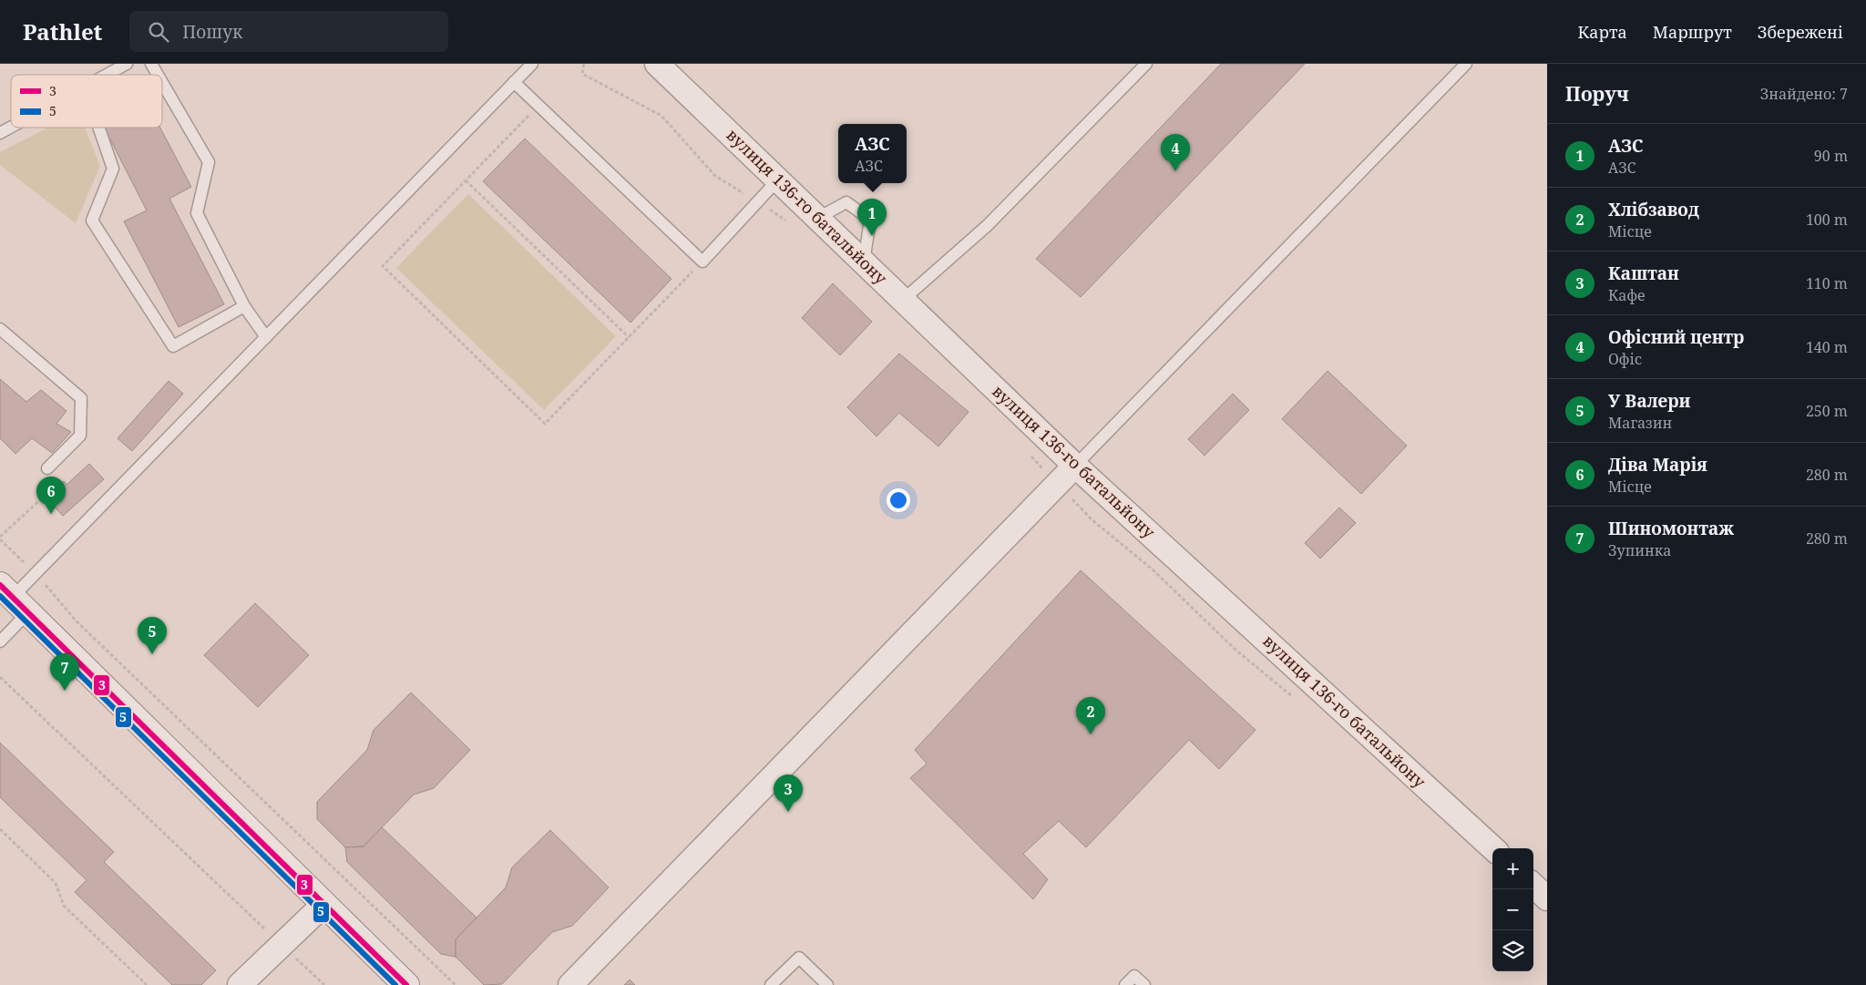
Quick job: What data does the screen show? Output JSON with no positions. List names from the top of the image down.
{
  "streets": {
    "street": ["вулиця 136-го батальйону"]
  },
  "lines": ["transit line 3", "transit line 5"],
  "legend": ["3", "5"],
  "page": {
    "header": "Pathlet",
    "search": "Пошук",
    "nav": ["Карта", "Маршрут", "Збережені"],
    "heading": ["Поруч", "Знайдено: 7"],
    "list": [
      {
        "mark": "1",
        "name": "АЗС",
        "note": "АЗС",
        "value": "90 m"
      },
      {
        "mark": "2",
        "name": "Хлібзавод",
        "note": "Місце",
        "value": "100 m"
      },
      {
        "mark": "3",
        "name": "Каштан",
        "note": "Кафе",
        "value": "110 m"
      },
      {
        "mark": "4",
        "name": "Офісний центр",
        "note": "Офіс",
        "value": "140 m"
      },
      {
        "mark": "5",
        "name": "У Валери",
        "note": "Магазин",
        "value": "250 m"
      },
      {
        "mark": "6",
        "name": "Діва Марія",
        "note": "Місце",
        "value": "280 m"
      },
      {
        "mark": "7",
        "name": "Шиномонтаж",
        "note": "Зупинка",
        "value": "280 m"
      }
    ],
    "popup": ["АЗС", "АЗС"],
    "pins": [
      "4",
      "1",
      "6",
      "5",
      "7",
      "2",
      "3"
    ],
    "map_buttons": ["+", "−"]
  }
}
